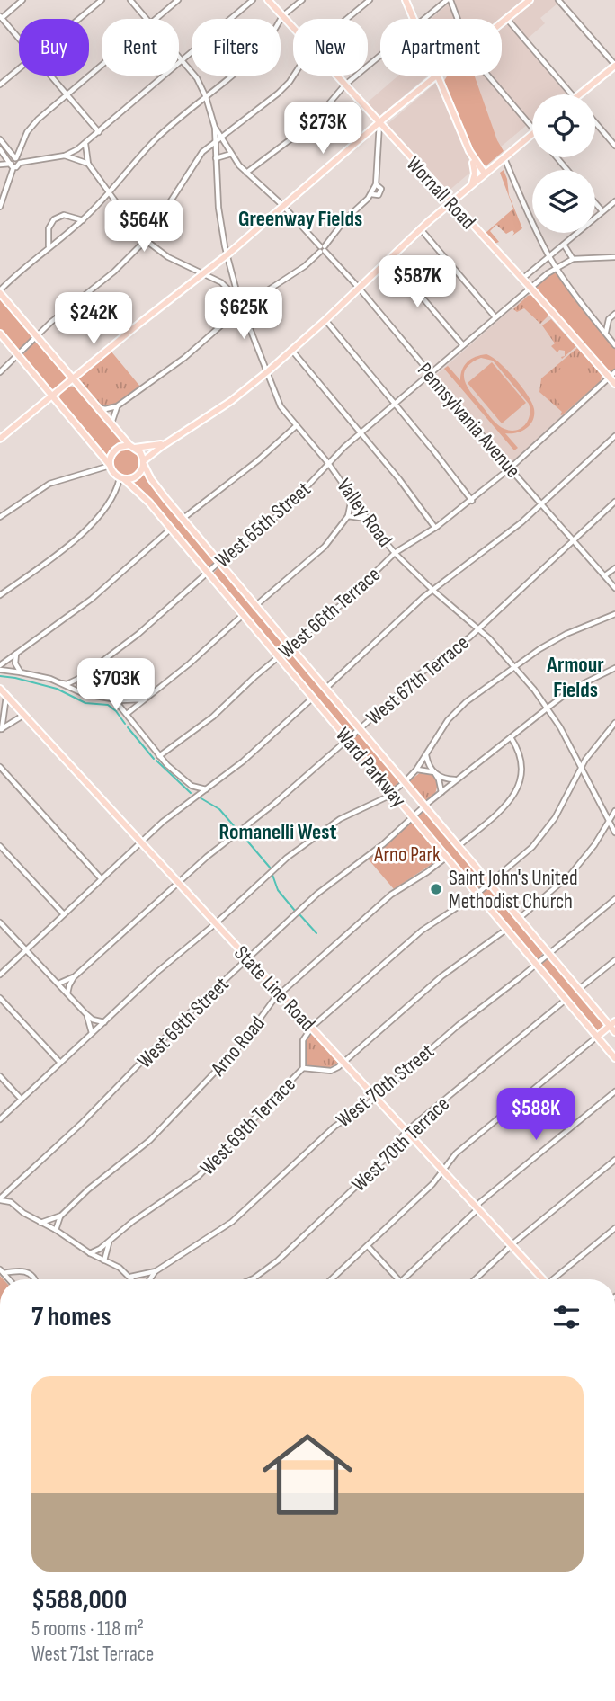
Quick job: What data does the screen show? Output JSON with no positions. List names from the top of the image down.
{
  "streets": {
    "main road": ["Wornall Road", "Ward Parkway", "State Line Road"],
    "street": [
      "Pennsylvania Avenue",
      "Valley Road",
      "West 65th Street",
      "West 66th Terrace",
      "West 67th Terrace",
      "West 69th Street",
      "Arno Road",
      "West 70th Street",
      "West 69th Terrace",
      "West 70th Terrace"
    ]
  },
  "crossings": [
    ["Wornall Road", "West 65th Street"],
    ["Wornall Road", "West 66th Terrace"],
    ["Pennsylvania Avenue", "Valley Road"],
    ["Pennsylvania Avenue", "West 65th Street"],
    ["Pennsylvania Avenue", "West 66th Terrace"],
    ["Pennsylvania Avenue", "West 67th Terrace"],
    ["Valley Road", "West 65th Street"],
    ["Valley Road", "West 66th Terrace"],
    ["Valley Road", "West 67th Terrace"],
    ["Valley Road", "West 69th Street"],
    ["West 65th Street", "Ward Parkway"],
    ["West 66th Terrace", "Ward Parkway"],
    ["West 67th Terrace", "Ward Parkway"],
    ["West 67th Terrace", "State Line Road"],
    ["Ward Parkway", "West 69th Street"],
    ["Ward Parkway", "Arno Road"],
    ["Ward Parkway", "West 70th Street"],
    ["Ward Parkway", "West 70th Terrace"],
    ["State Line Road", "West 69th Street"],
    ["State Line Road", "Arno Road"],
    ["State Line Road", "West 70th Street"],
    ["State Line Road", "West 69th Terrace"],
    ["State Line Road", "West 70th Terrace"]
  ],
  "districts": ["Greenway Fields", "Armour Fields", "Romanelli West"],
  "parks": ["Arno Park"],
  "places": ["Saint John's United Methodist Church"],
  "page": {
    "chip": [
      "Buy",
      "Rent",
      "Filters",
      "New",
      "Apartment"
    ],
    "price": [
      "$273K",
      "$564K",
      "$587K",
      "$625K",
      "$242K",
      "$703K",
      "$588K"
    ],
    "heading": "7 homes",
    "list": [
      {
        "name": "$588,000",
        "note": "5 rooms · 118 m² · West 71st Terrace"
      }
    ]
  }
}
